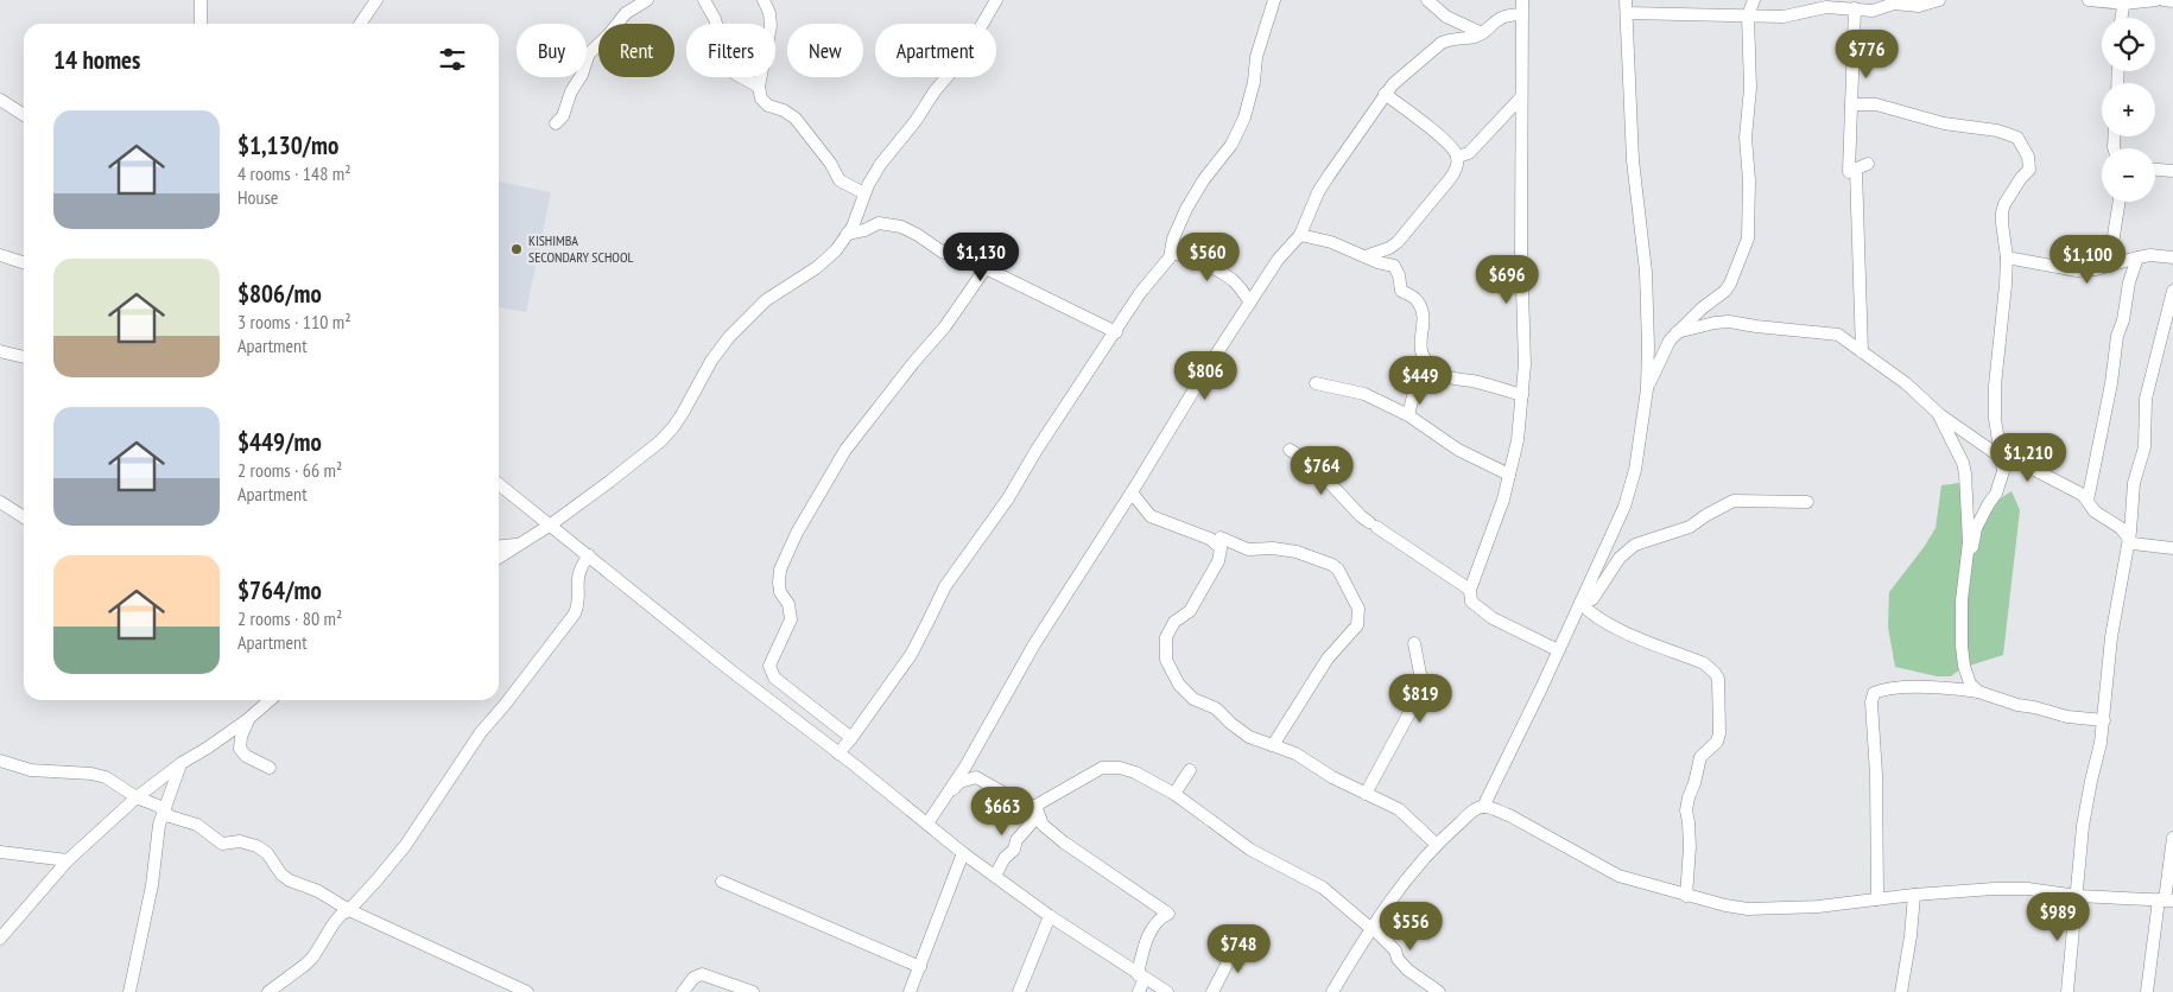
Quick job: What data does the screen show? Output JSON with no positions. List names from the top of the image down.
{
  "places": ["KISHIMBA SECONDARY SCHOOL"],
  "page": {
    "map_buttons": ["+", "−"],
    "chip": [
      "Buy",
      "Rent",
      "Filters",
      "New",
      "Apartment"
    ],
    "heading": "14 homes",
    "price": [
      "$776",
      "$1,130",
      "$560",
      "$1,100",
      "$696",
      "$806",
      "$449",
      "$1,210",
      "$764",
      "$819",
      "$663",
      "$989",
      "$556",
      "$748"
    ],
    "list": [
      {
        "name": "$1,130/mo",
        "note": "4 rooms · 148 m² · House"
      },
      {
        "name": "$806/mo",
        "note": "3 rooms · 110 m² · Apartment"
      },
      {
        "name": "$449/mo",
        "note": "2 rooms · 66 m² · Apartment"
      },
      {
        "name": "$764/mo",
        "note": "2 rooms · 80 m² · Apartment"
      }
    ]
  }
}
